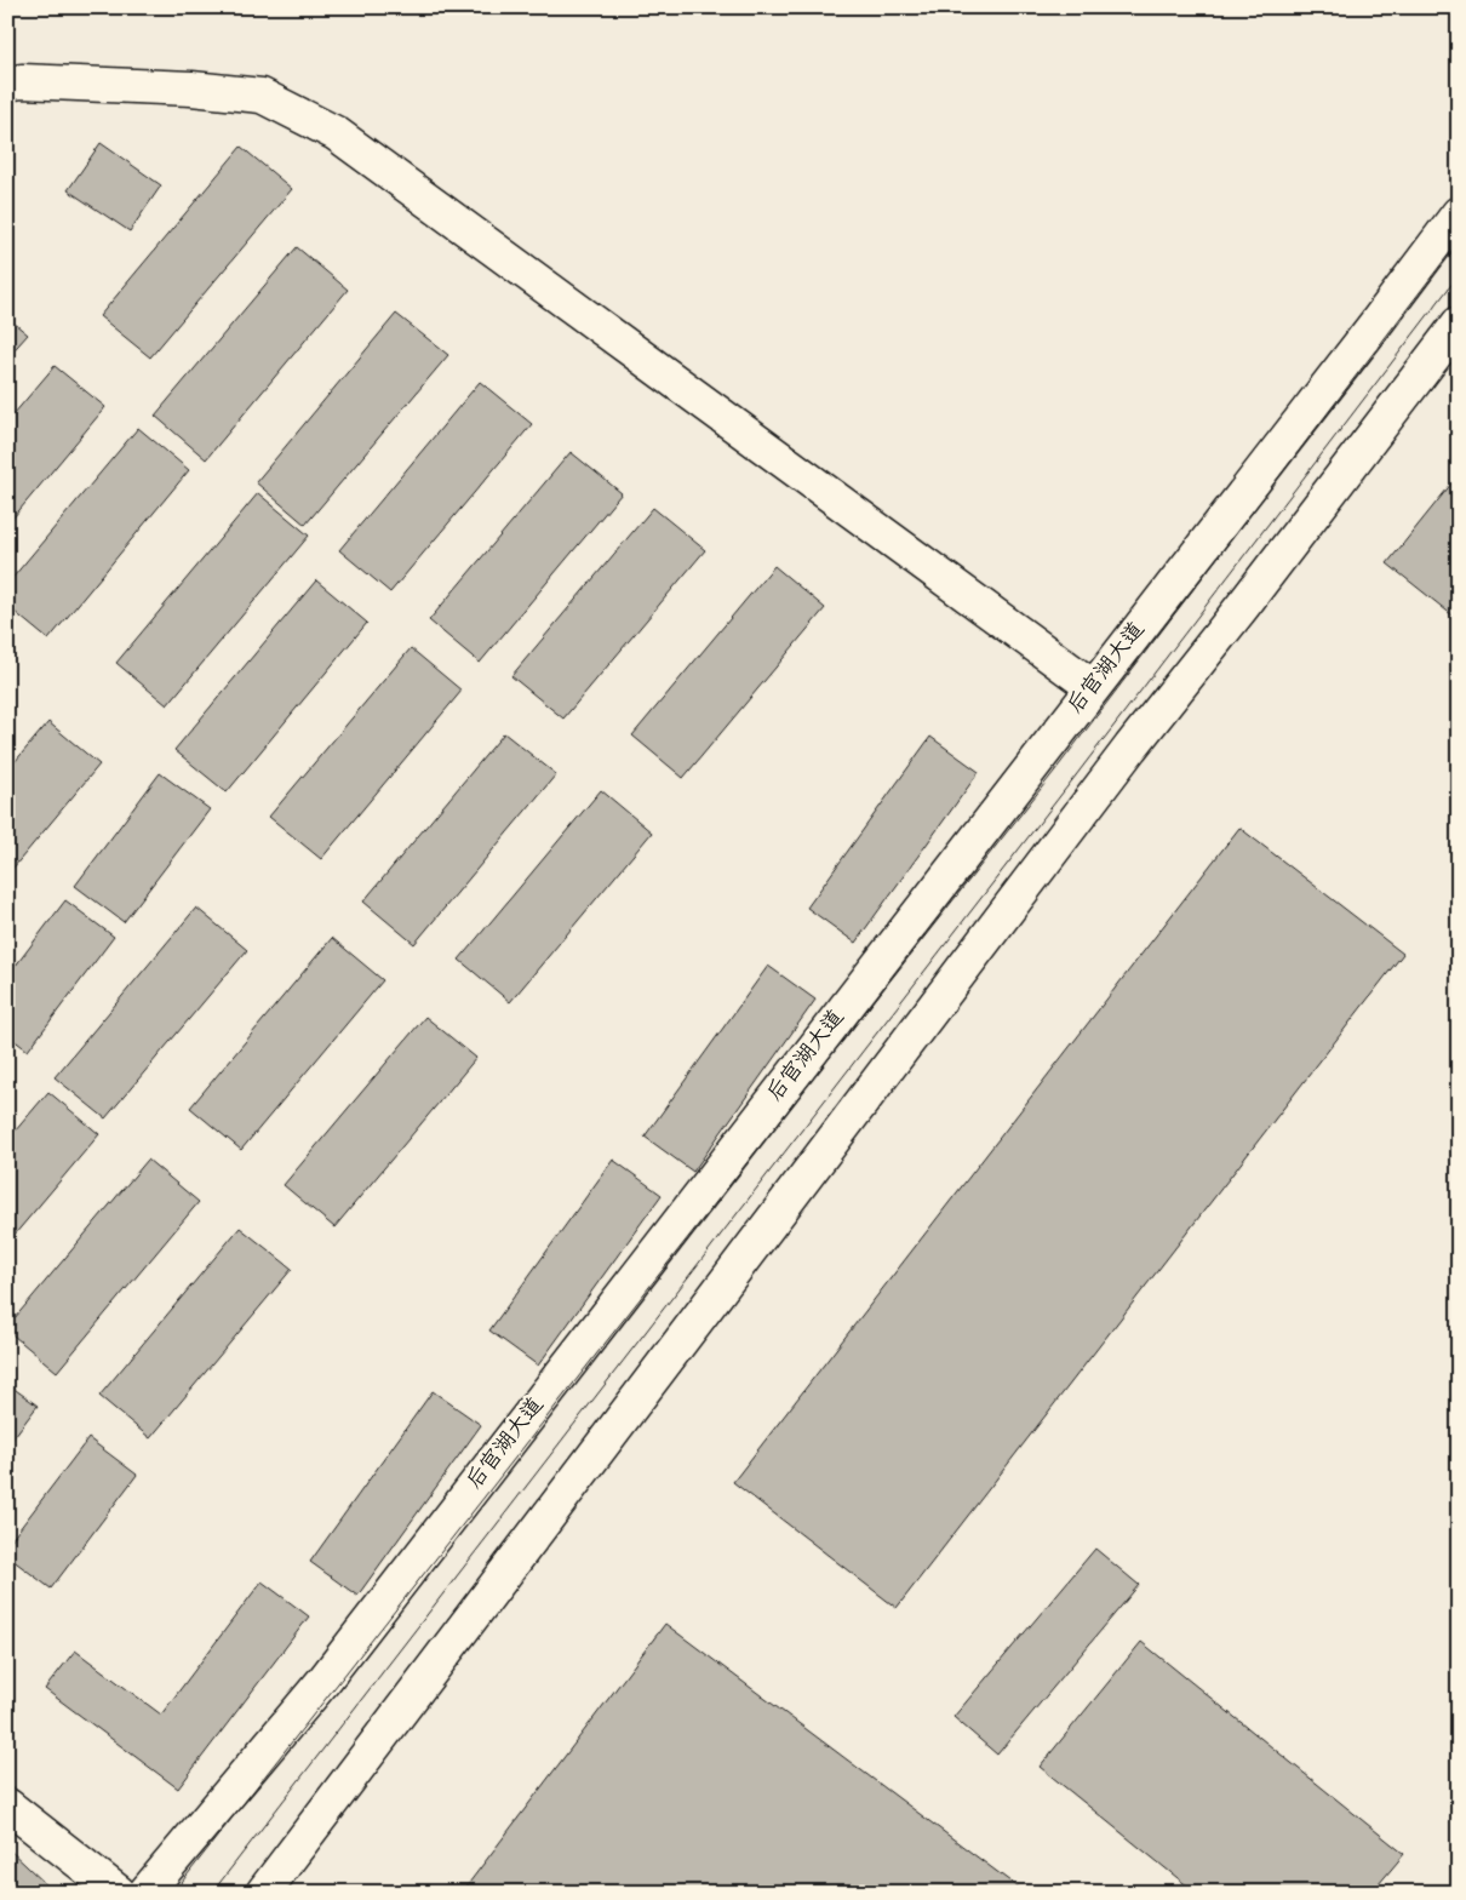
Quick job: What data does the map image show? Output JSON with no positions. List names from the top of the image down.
{
  "streets": {
    "main road": ["后官湖大道"]
  }
}
